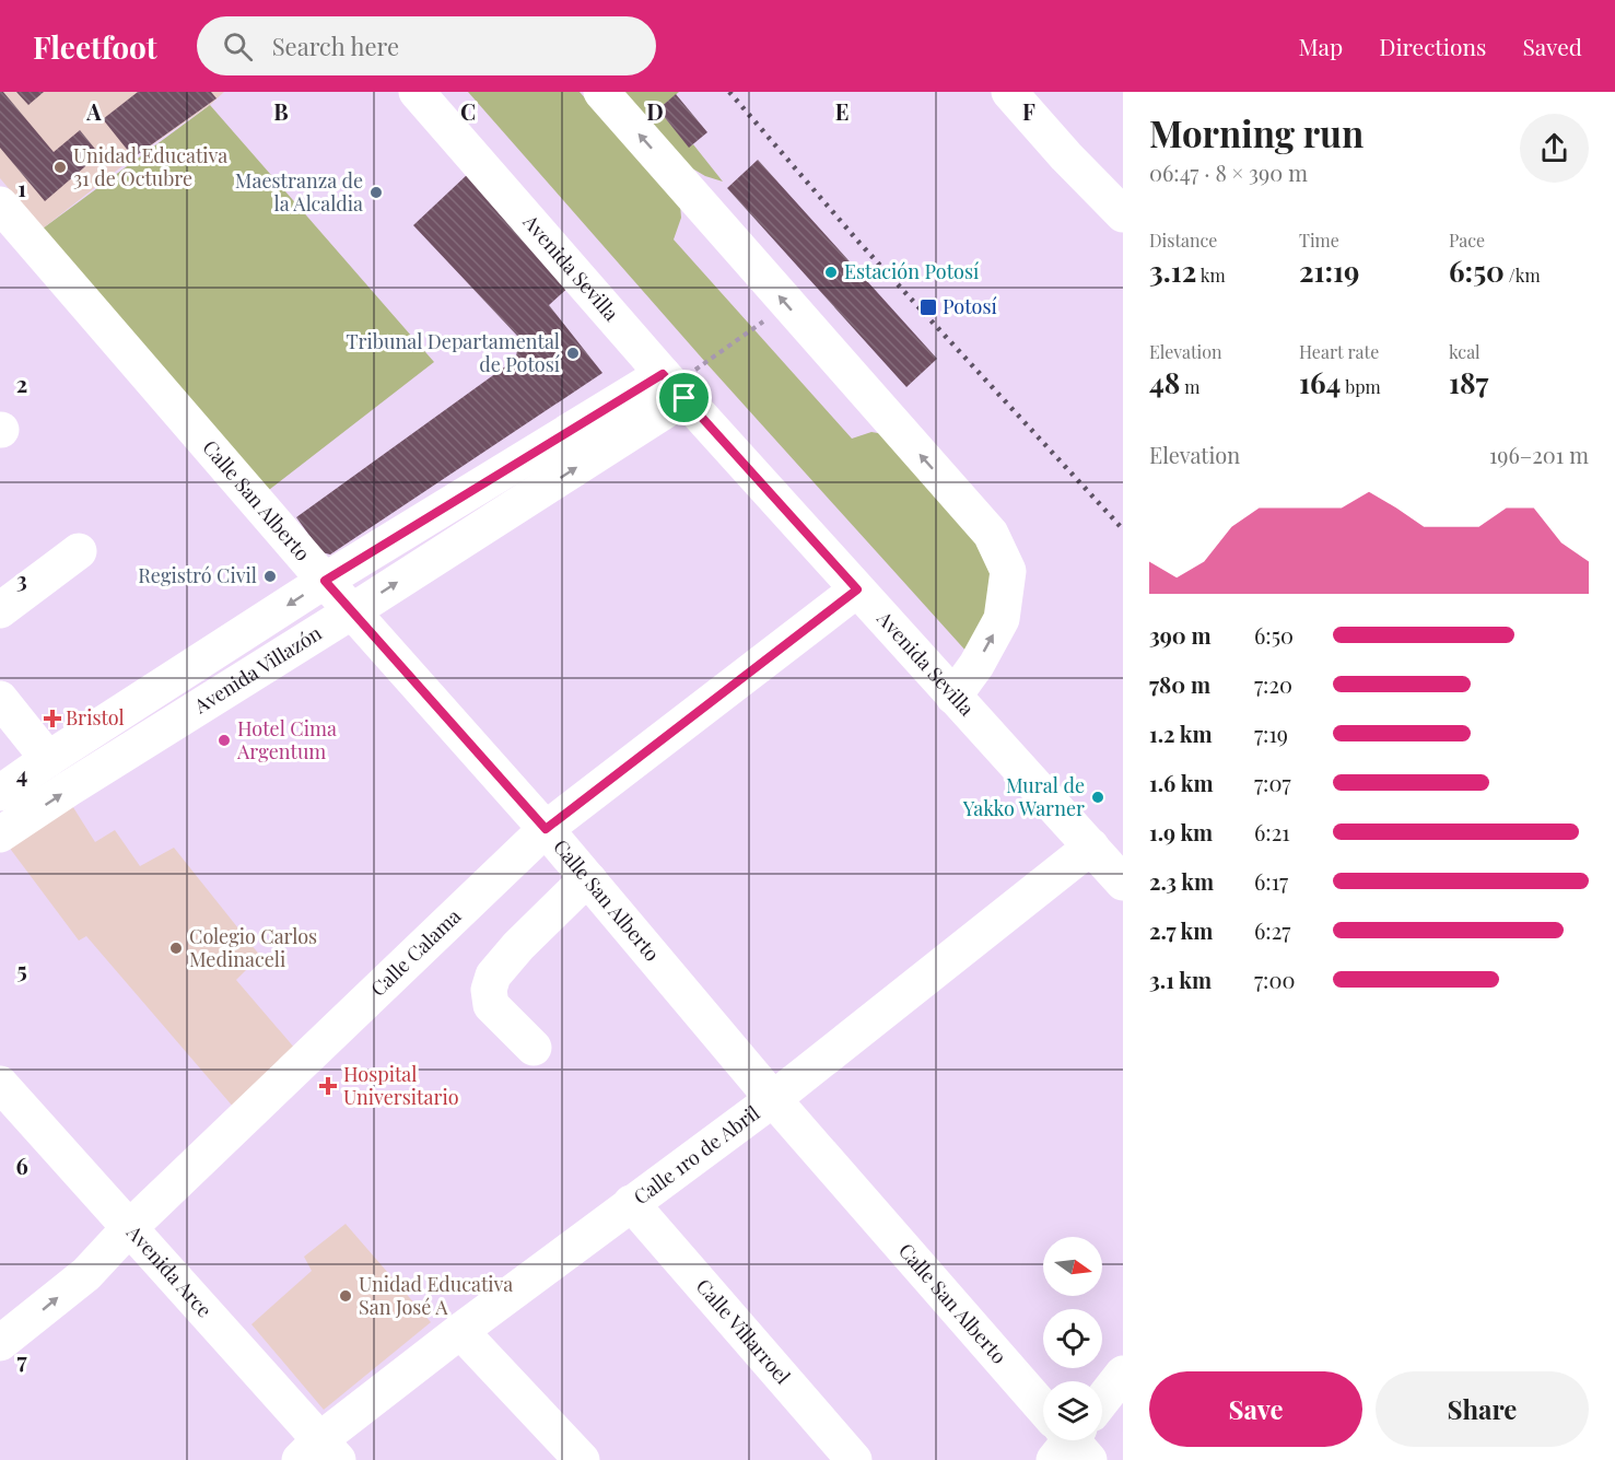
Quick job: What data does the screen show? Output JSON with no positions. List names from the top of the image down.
{
  "streets": {
    "street": [
      "Avenida Sevilla",
      "Calle San Alberto",
      "Avenida Villazón",
      "Calle Calama",
      "Calle 1ro de Abril",
      "Avenida Arce",
      "Calle Villarroel"
    ]
  },
  "crossings": [
    ["Avenida Sevilla", "Avenida Villazón"],
    ["Avenida Sevilla", "Calle Calama"],
    ["Avenida Sevilla", "Calle 1ro de Abril"],
    ["Calle San Alberto", "Avenida Villazón"],
    ["Calle San Alberto", "Calle Calama"],
    ["Calle San Alberto", "Calle 1ro de Abril"],
    ["Calle Calama", "Avenida Arce"],
    ["Calle 1ro de Abril", "Avenida Arce"],
    ["Calle 1ro de Abril", "Calle Villarroel"]
  ],
  "places": {
    "other": [
      "Unidad Educativa 31 de Octubre",
      "Maestranza de la Alcaldia",
      "Estación Potosí",
      "Tribunal Departamental de Potosí",
      "Registró Civil",
      "Hotel Cima Argentum",
      "Mural de Yakko Warner",
      "Colegio Carlos Medinaceli",
      "Unidad Educativa San José A"
    ],
    "transit": ["Potosí"],
    "health": ["Bristol", "Hospital Universitario"]
  },
  "north": "right",
  "page": {
    "header": "Fleetfoot",
    "search": "Search here",
    "nav": ["Map", "Directions", "Saved"],
    "heading": ["Morning run", "06:47 · 8 × 390 m"],
    "stats": [
      ["Distance", "3.12 km"],
      ["Time", "21:19"],
      ["Pace", "6:50 /km"],
      ["Elevation", "48 m"],
      ["Heart rate", "164 bpm"],
      ["kcal", "187"]
    ],
    "chart": ["Elevation", "196–201 m"],
    "list": [
      {
        "name": "390 m",
        "note": "6:50"
      },
      {
        "name": "780 m",
        "note": "7:20"
      },
      {
        "name": "1.2 km",
        "note": "7:19"
      },
      {
        "name": "1.6 km",
        "note": "7:07"
      },
      {
        "name": "1.9 km",
        "note": "6:21"
      },
      {
        "name": "2.3 km",
        "note": "6:17"
      },
      {
        "name": "2.7 km",
        "note": "6:27"
      },
      {
        "name": "3.1 km",
        "note": "7:00"
      }
    ],
    "buttons": ["Save", "Share"]
  },
  "grid": {
    "columns": [
      "A",
      "B",
      "C",
      "D",
      "E",
      "F"
    ],
    "rows": [
      "1",
      "2",
      "3",
      "4",
      "5",
      "6",
      "7"
    ]
  }
}
